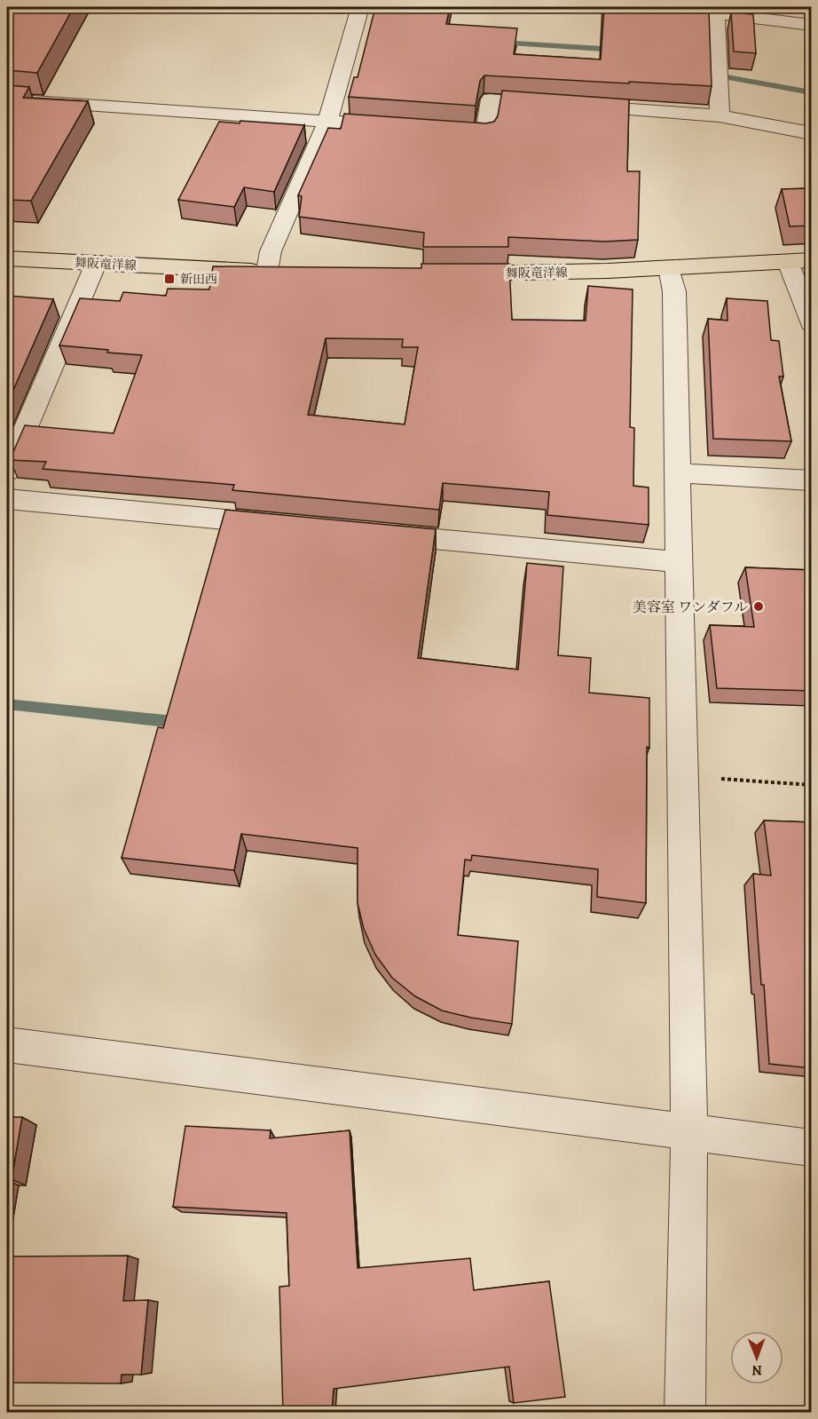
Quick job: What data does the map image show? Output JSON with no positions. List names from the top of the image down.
{
  "streets": {
    "main road": ["舞阪竜洋線"]
  },
  "places": {
    "transit": ["新田西"],
    "other": ["美容室 ワンダフル"]
  },
  "north": "bottom"
}
